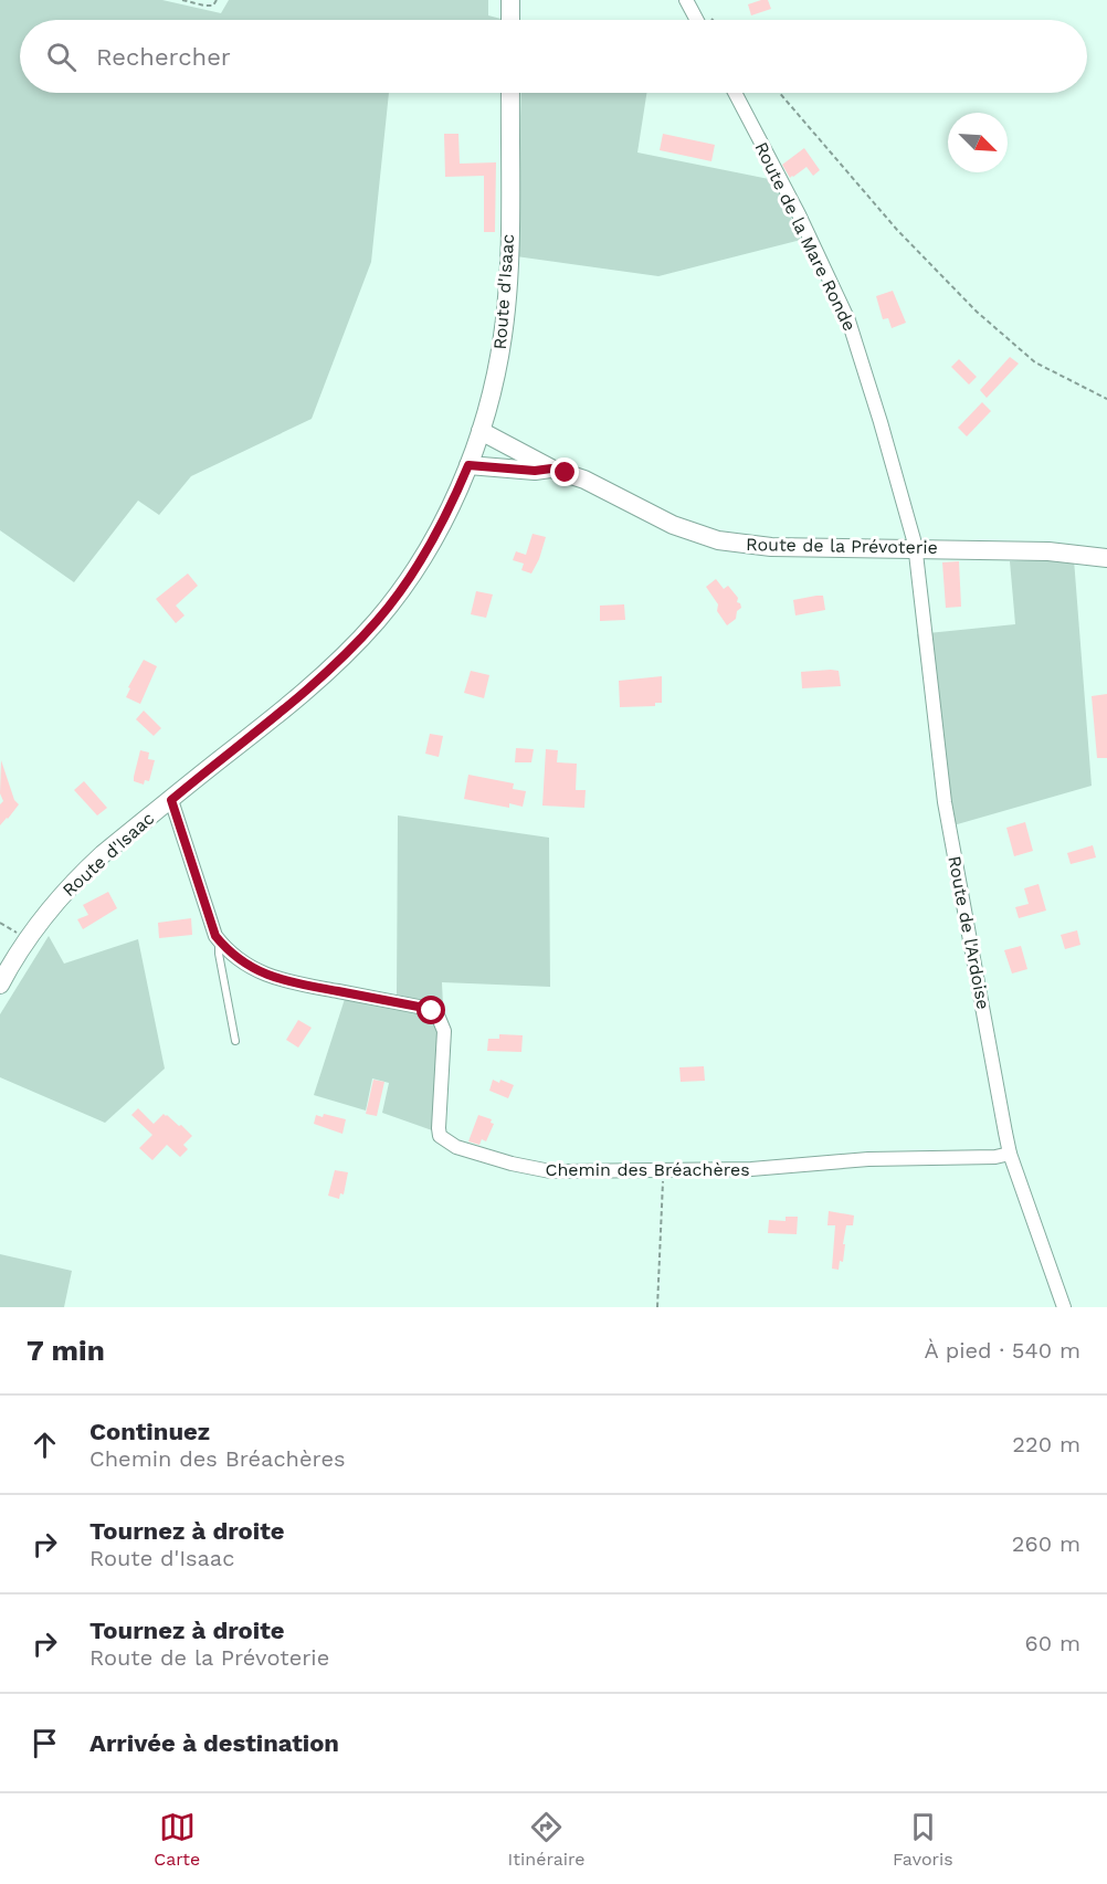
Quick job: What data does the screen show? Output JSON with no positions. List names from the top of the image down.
{
  "streets": {
    "street": [
      "Route de la Mare Ronde",
      "Route d'Isaac",
      "Route de la Prévoterie",
      "Route de l'Ardoise",
      "Chemin des Bréachères"
    ]
  },
  "crossings": [
    ["Route de la Mare Ronde", "Route de la Prévoterie"],
    ["Route de la Mare Ronde", "Route de l'Ardoise"],
    ["Route d'Isaac", "Route de la Prévoterie"],
    ["Route d'Isaac", "Chemin des Bréachères"],
    ["Route de la Prévoterie", "Route de l'Ardoise"],
    ["Route de l'Ardoise", "Chemin des Bréachères"]
  ],
  "north": "bottom right",
  "page": {
    "search": "Rechercher",
    "heading": ["7 min", "À pied · 540 m"],
    "list": [
      ["Continuez", "Chemin des Bréachères", "220 m"],
      ["Tournez à droite", "Route d'Isaac", "260 m"],
      ["Tournez à droite", "Route de la Prévoterie", "60 m"],
      "Arrivée à destination"
    ],
    "nav": ["Carte", "Itinéraire", "Favoris"]
  }
}
